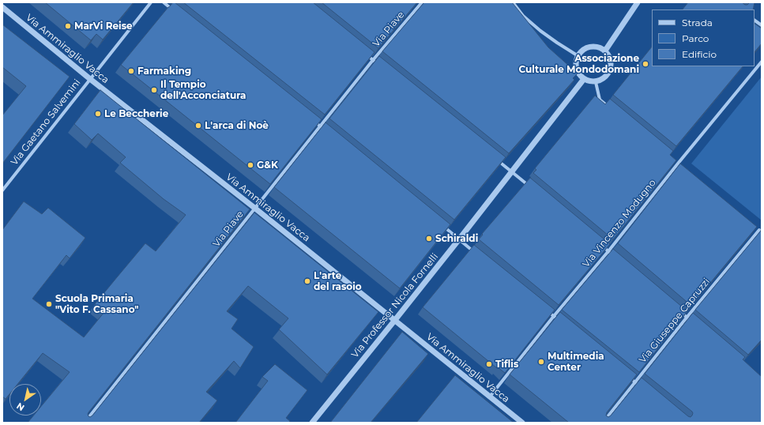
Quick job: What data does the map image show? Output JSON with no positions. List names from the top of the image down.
{
  "streets": {
    "street": [
      "Via Piave",
      "Via Ammiraglio Vacca",
      "Via Gaetano Salvemini",
      "Via Vincenzo Modugno",
      "Via Professor Nicola Fornelli",
      "Via Giuseppe Capruzzi"
    ]
  },
  "crossings": [
    ["Via Piave", "Via Ammiraglio Vacca"],
    ["Via Ammiraglio Vacca", "Via Gaetano Salvemini"],
    ["Via Ammiraglio Vacca", "Via Vincenzo Modugno"],
    ["Via Ammiraglio Vacca", "Via Professor Nicola Fornelli"]
  ],
  "places": [
    "MarVi Reise",
    "Associazione Culturale Mondodomani",
    "Farmaking",
    "Il Tempio dell'Acconciatura",
    "Le Beccherie",
    "L'arca di Noè",
    "G&K",
    "Schiraldi",
    "L'arte del rasoio",
    "Scuola Primaria \"Vito F. Cassano\"",
    "Multimedia Center",
    "Tiflis"
  ],
  "legend": ["Strada", "Parco", "Edificio"],
  "north": "bottom left"
}
